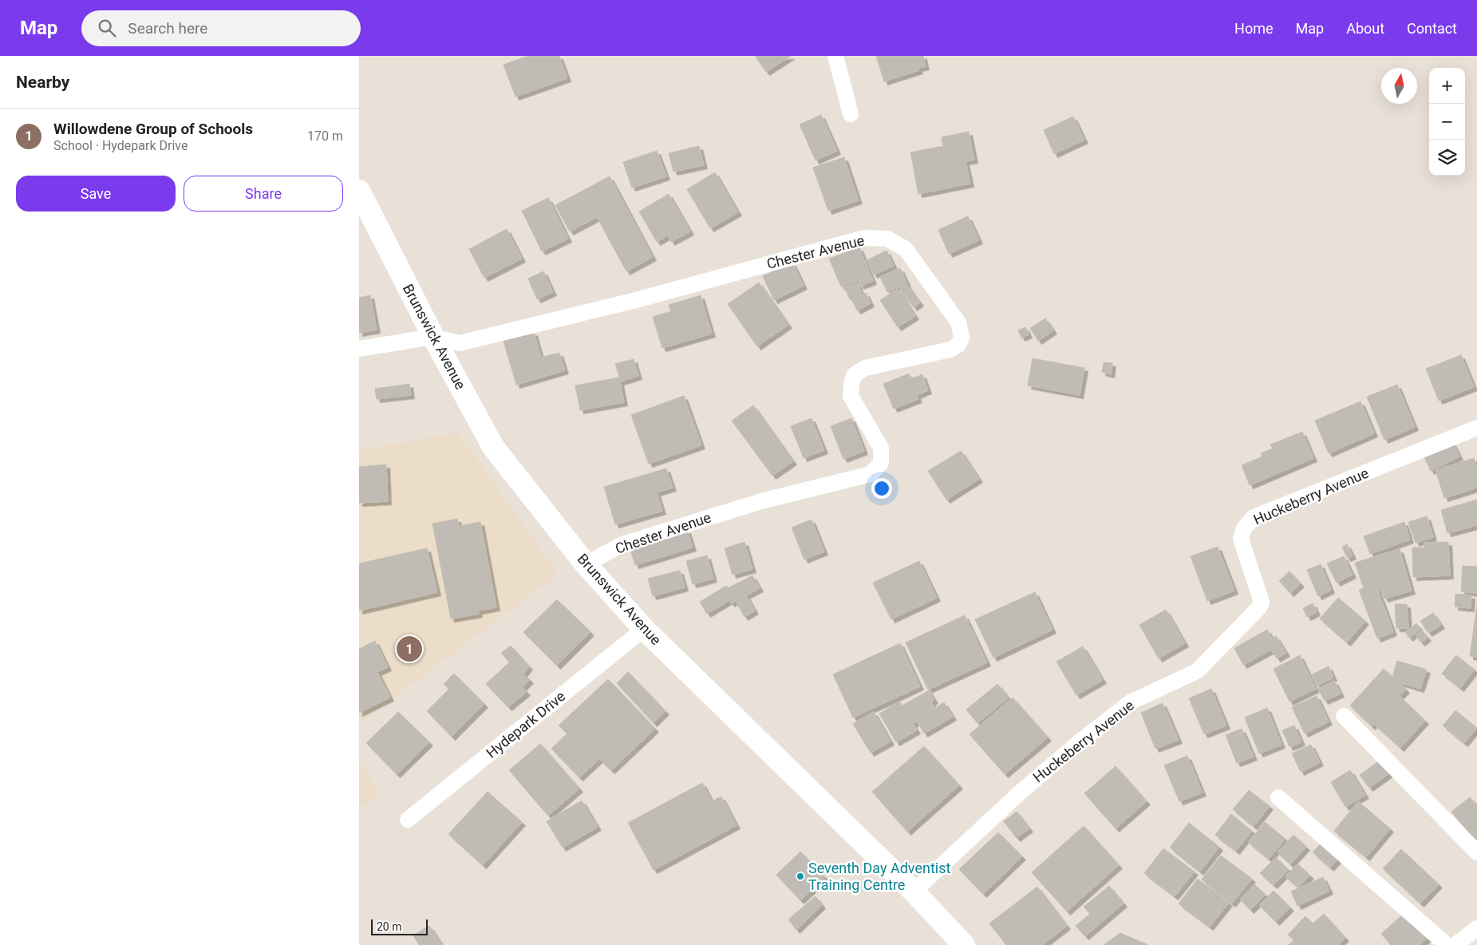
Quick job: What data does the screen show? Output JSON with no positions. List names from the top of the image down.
{
  "streets": {
    "main road": ["Brunswick Avenue"],
    "street": ["Chester Avenue", "Huckeberry Avenue", "Hydepark Drive"]
  },
  "crossings": [
    ["Chester Avenue", "Brunswick Avenue"],
    ["Brunswick Avenue", "Huckeberry Avenue"],
    ["Brunswick Avenue", "Hydepark Drive"]
  ],
  "places": ["Seventh Day Adventist Training Centre"],
  "scale_bar": "20 m",
  "north": "top",
  "page": {
    "header": "Map",
    "search": "Search here",
    "nav": [
      "Home",
      "Map",
      "About",
      "Contact"
    ],
    "heading": "Nearby",
    "map_buttons": ["+", "−"],
    "list": [
      {
        "mark": "1",
        "name": "Willowdene Group of Schools",
        "note": "School · Hydepark Drive",
        "value": "170 m"
      }
    ],
    "buttons": ["Save", "Share"],
    "pins": "1",
    "scale": "20 m"
  }
}
